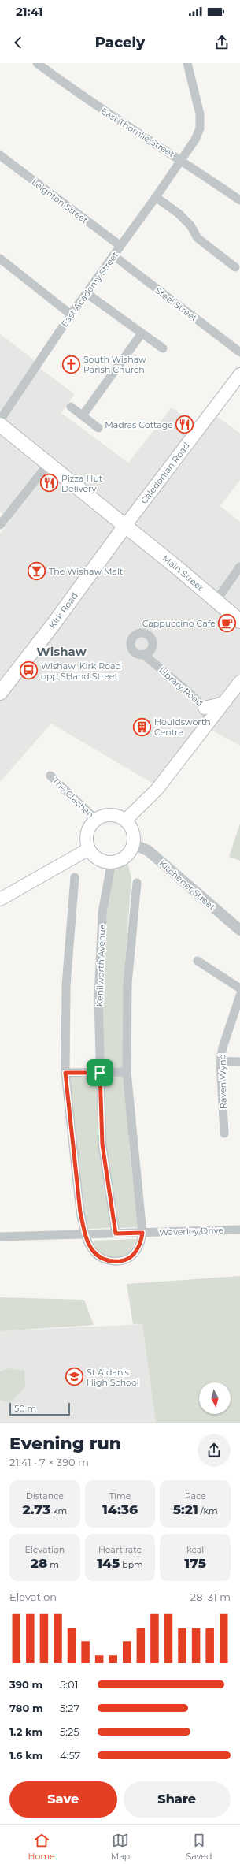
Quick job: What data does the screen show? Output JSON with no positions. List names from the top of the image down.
{
  "streets": {
    "main road": ["Caledonian Road", "Main Street", "Kirk Road"],
    "street": [
      "East Thornlie Street",
      "Leighton Street",
      "East Academy Street",
      "Steel Street",
      "Library Road",
      "The Clachan",
      "Kitchener Street",
      "Kenilworth Avenue",
      "Raven Wynd",
      "Waverley Drive"
    ]
  },
  "crossings": [
    ["East Thornlie Street", "East Academy Street"],
    ["Leighton Street", "East Academy Street"],
    ["East Academy Street", "Steel Street"],
    ["Caledonian Road", "Main Street"],
    ["Caledonian Road", "Kirk Road"],
    ["Main Street", "Kirk Road"],
    ["The Clachan", "Kitchener Street"],
    ["The Clachan", "Kenilworth Avenue"],
    ["Kitchener Street", "Kenilworth Avenue"],
    ["Kenilworth Avenue", "Waverley Drive"]
  ],
  "districts": ["Wishaw"],
  "places": {
    "church": ["South Wishaw Parish Church"],
    "restaurant": ["Madras Cottage", "Pizza Hut Delivery"],
    "bar": ["The Wishaw Malt"],
    "cafe": ["Cappuccino Cafe"],
    "bus stop": ["Wishaw, Kirk Road opp SHand Street"],
    "building": ["Houldsworth Centre"],
    "school or university": ["St Aidan's High School"]
  },
  "scale_bar": "50 m",
  "north": "bottom",
  "page": {
    "status": "21:41",
    "header": "Pacely",
    "scale": "50 m",
    "heading": ["Evening run", "21:41 · 7 × 390 m"],
    "stats": [
      ["Distance", "2.73 km"],
      ["Time", "14:36"],
      ["Pace", "5:21 /km"],
      ["Elevation", "28 m"],
      ["Heart rate", "145 bpm"],
      ["kcal", "175"]
    ],
    "chart": ["Elevation", "28–31 m"],
    "list": [
      {
        "name": "390 m",
        "note": "5:01"
      },
      {
        "name": "780 m",
        "note": "5:27"
      },
      {
        "name": "1.2 km",
        "note": "5:25"
      },
      {
        "name": "1.6 km",
        "note": "4:57"
      }
    ],
    "buttons": ["Save", "Share"],
    "tabs": ["Home", "Map", "Saved"]
  }
}
